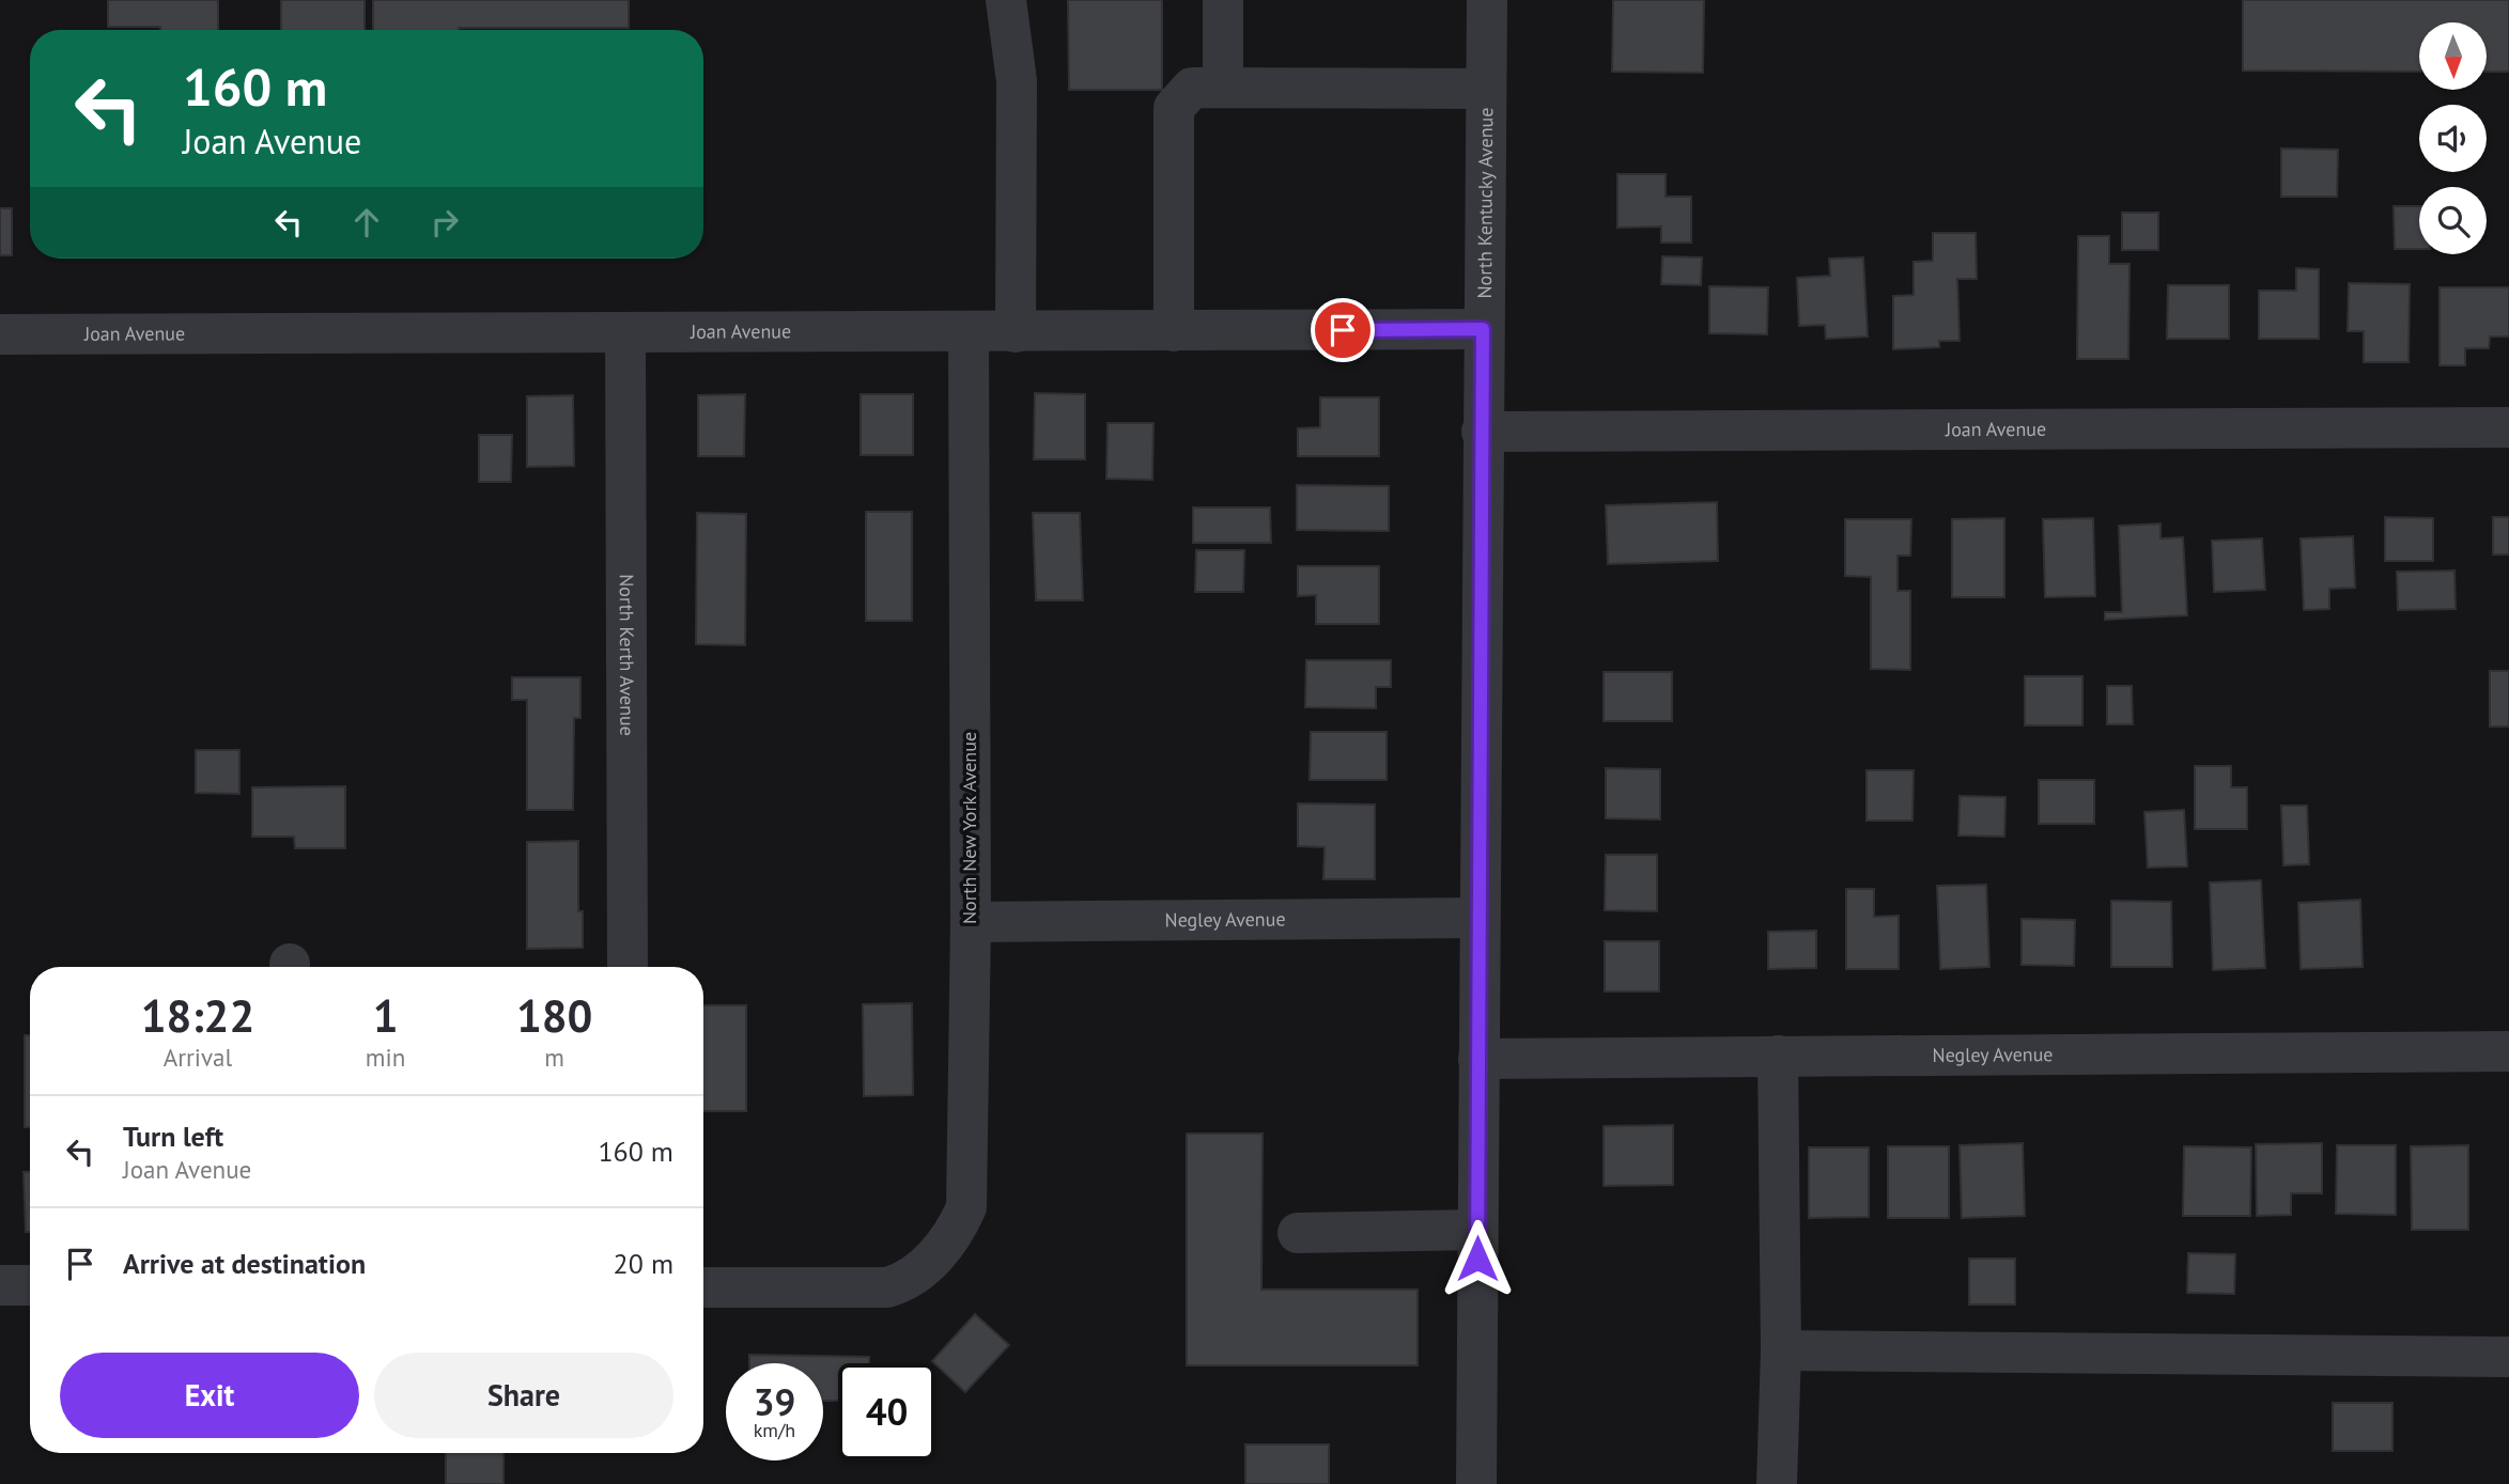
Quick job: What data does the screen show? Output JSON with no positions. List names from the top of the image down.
{
  "streets": {
    "street": [
      "North Kentucky Avenue",
      "Joan Avenue",
      "North Kerth Avenue",
      "North New York Avenue",
      "Negley Avenue"
    ]
  },
  "crossings": [
    ["North Kentucky Avenue", "Joan Avenue"],
    ["North Kentucky Avenue", "Negley Avenue"],
    ["Joan Avenue", "North Kerth Avenue"],
    ["Joan Avenue", "North New York Avenue"],
    ["North New York Avenue", "Negley Avenue"]
  ],
  "north": "bottom",
  "page": {
    "turn": ["160 m", "Joan Avenue"],
    "eta": [
      "18:22",
      "Arrival",
      "1",
      "min",
      "180",
      "m"
    ],
    "list": [
      {
        "name": "Turn left",
        "note": "Joan Avenue",
        "value": "160 m"
      },
      {
        "name": "Arrive at destination",
        "value": "20 m"
      }
    ],
    "buttons": ["Exit", "Share"],
    "speed": "39 km/h",
    "limit": "40"
  }
}
